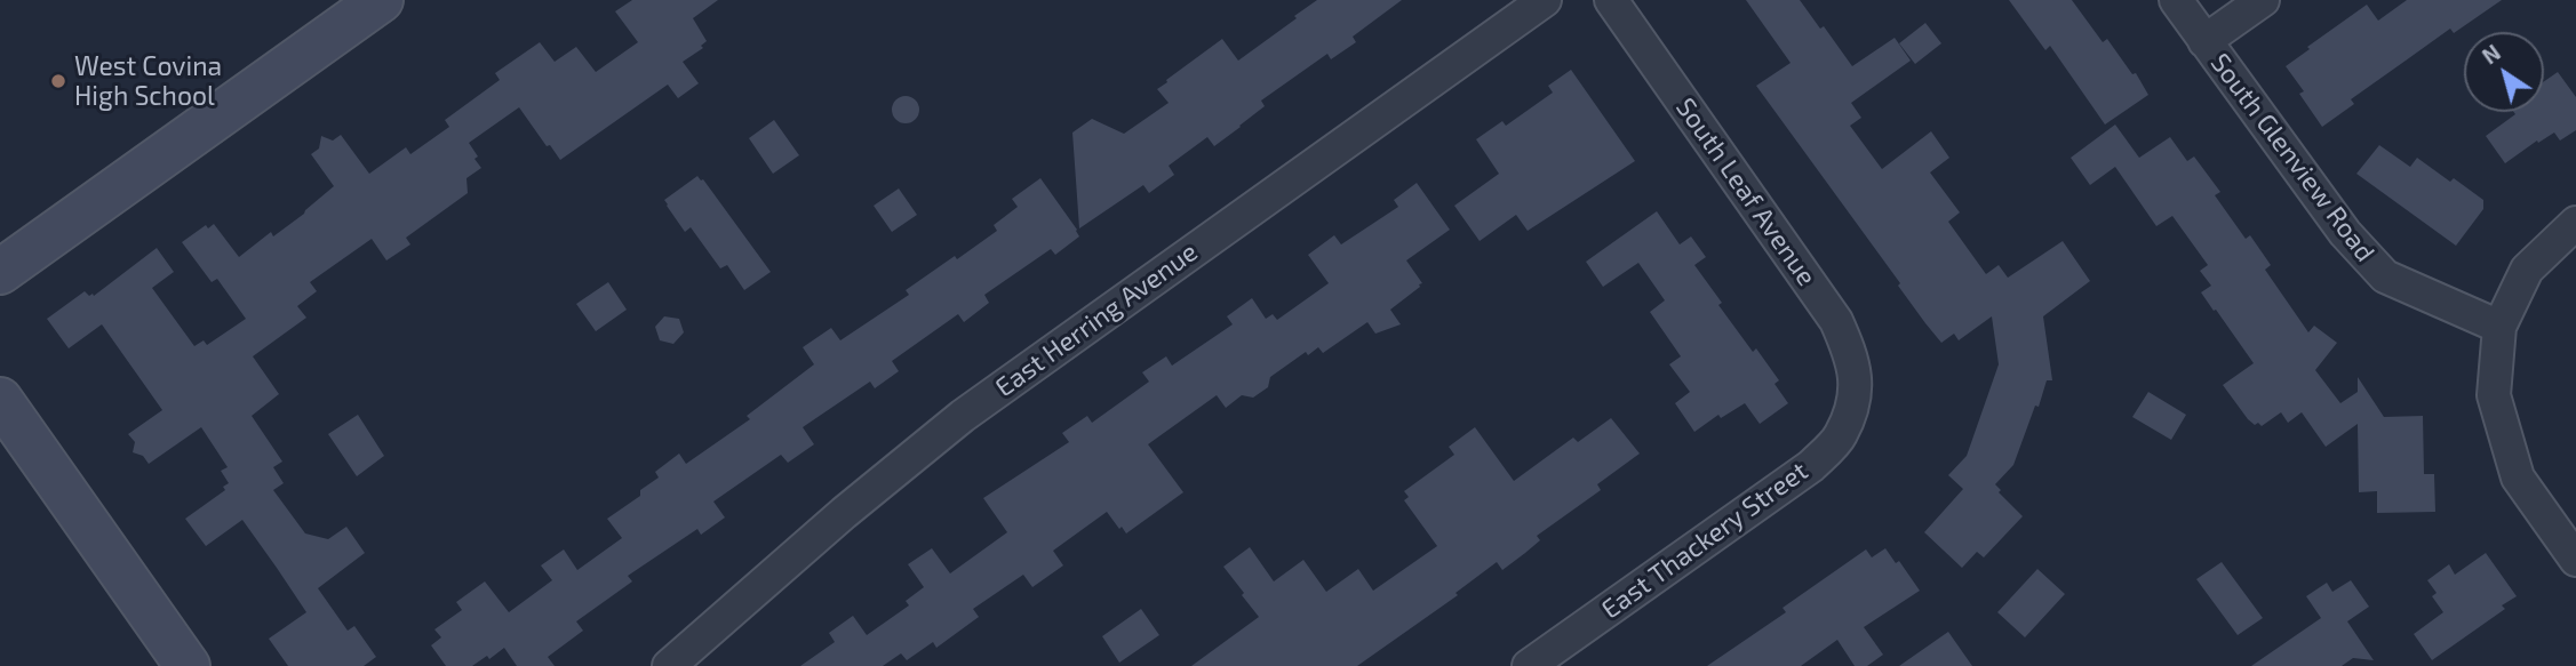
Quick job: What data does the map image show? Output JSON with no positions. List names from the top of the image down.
{
  "streets": {
    "street": [
      "South Glenview Road",
      "South Leaf Avenue",
      "East Herring Avenue",
      "East Thackery Street"
    ]
  },
  "crossings": [
    ["South Leaf Avenue", "East Thackery Street"]
  ],
  "places": ["West Covina High School"],
  "north": "top left"
}
